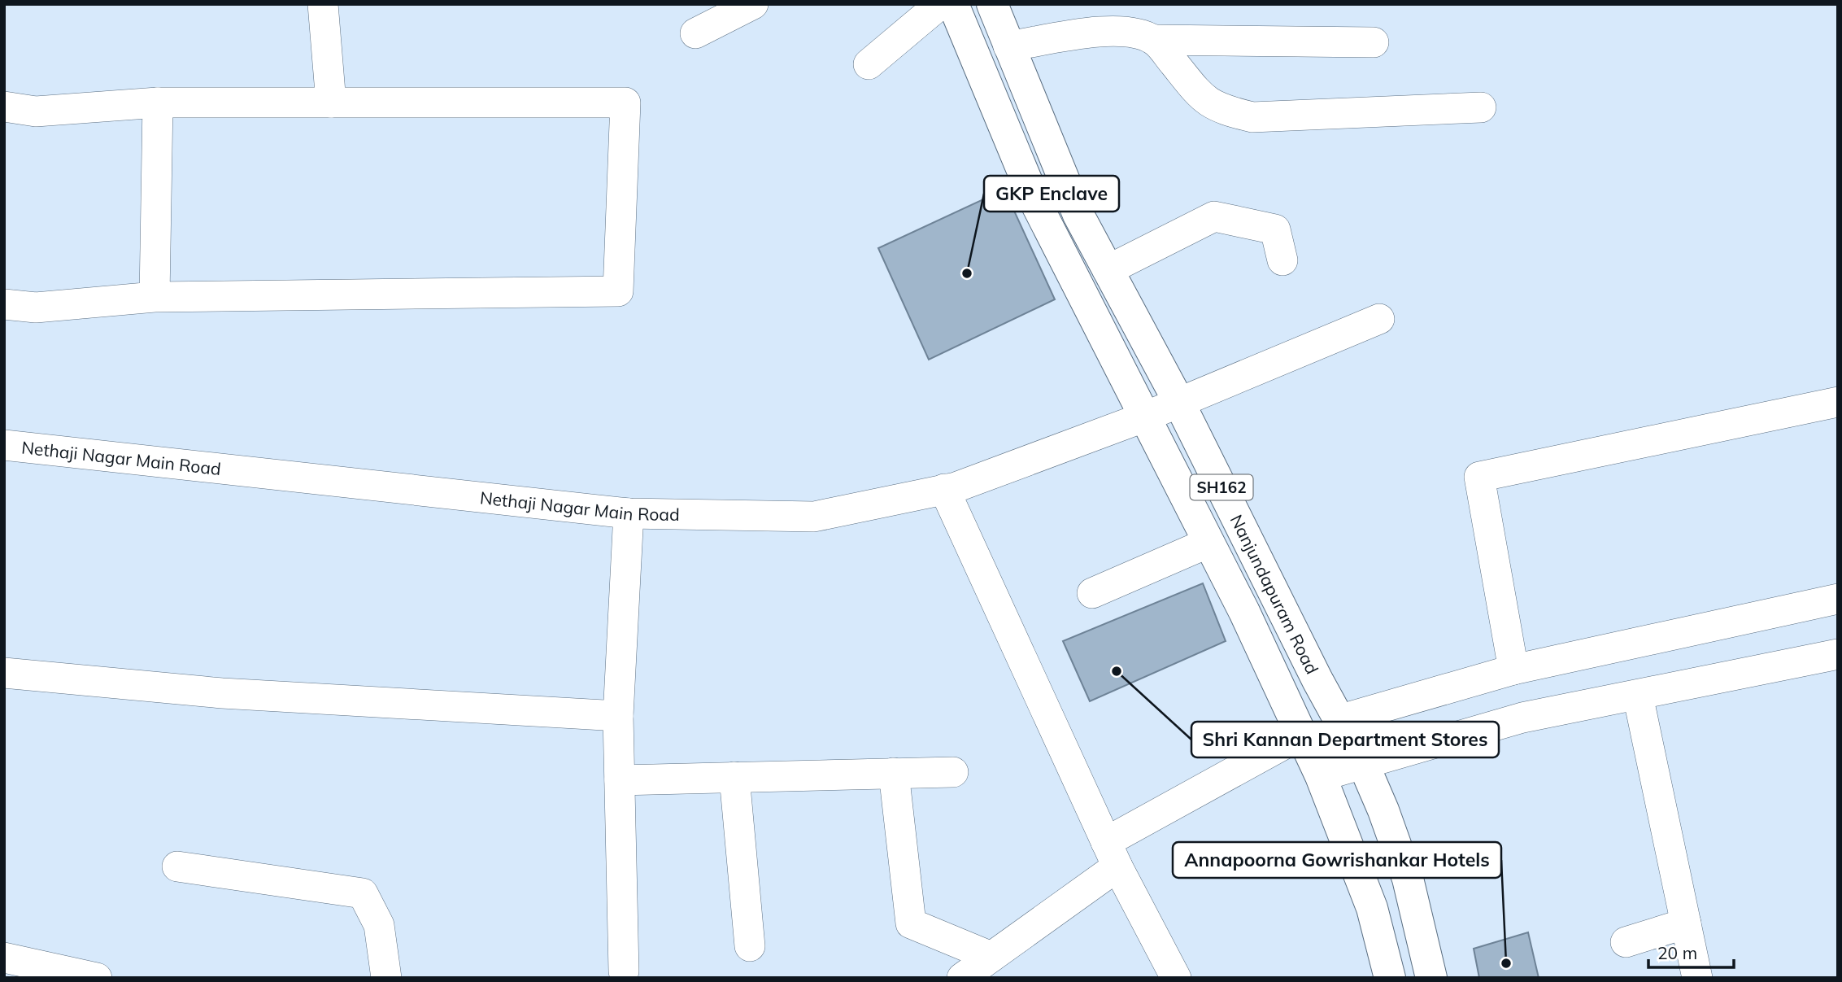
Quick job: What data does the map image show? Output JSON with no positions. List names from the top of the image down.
{
  "streets": {
    "main road": ["SH162", "Nanjundapuram Road"],
    "street": ["Nethaji Nagar Main Road"]
  },
  "crossings": [
    ["Nethaji Nagar Main Road", "Nanjundapuram Road"]
  ],
  "places": ["GKP Enclave", "Shri Kannan Department Stores", "Annapoorna Gowrishankar Hotels"],
  "scale_bar": "20 m"
}
